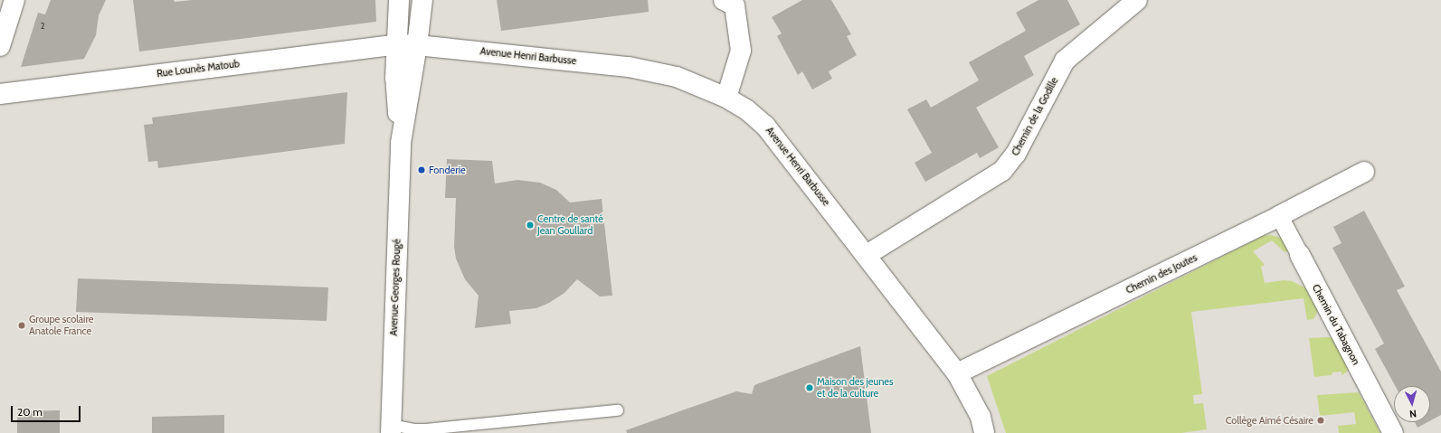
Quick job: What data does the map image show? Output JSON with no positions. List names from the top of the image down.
{
  "streets": {
    "street": [
      "Avenue Henri Barbusse",
      "Rue Lounès Matoub",
      "Chemin de la Godille",
      "Chemin des Joutes",
      "Avenue Georges Rougé",
      "Chemin du Tabagnon"
    ]
  },
  "crossings": [
    ["Avenue Henri Barbusse", "Rue Lounès Matoub"],
    ["Avenue Henri Barbusse", "Chemin de la Godille"],
    ["Avenue Henri Barbusse", "Chemin des Joutes"],
    ["Avenue Henri Barbusse", "Avenue Georges Rougé"],
    ["Rue Lounès Matoub", "Avenue Georges Rougé"],
    ["Chemin des Joutes", "Chemin du Tabagnon"]
  ],
  "places": [
    "Fonderie",
    "Centre de santé Jean Goullard",
    "Groupe scolaire Anatole France",
    "Maison des jeunes et de la culture",
    "Collège Aimé Césaire"
  ],
  "house_numbers": ["2"],
  "scale_bar": "20 m",
  "north": "bottom"
}
